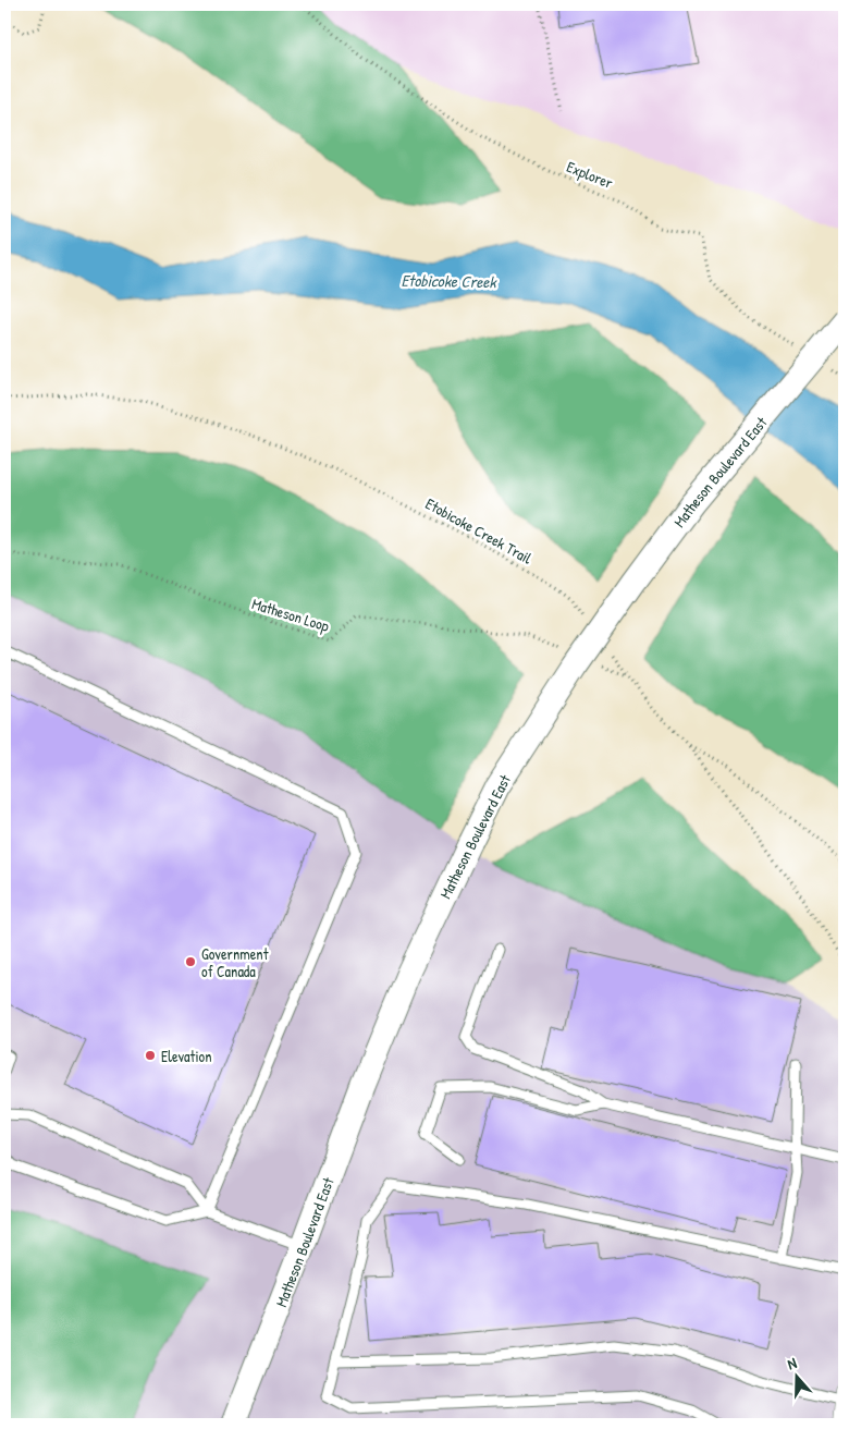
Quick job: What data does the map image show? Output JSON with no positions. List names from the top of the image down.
{
  "streets": {
    "street": ["Matheson Boulevard East"],
    "path": ["Explorer", "Etobicoke Creek Trail", "Matheson Loop"]
  },
  "water": ["Etobicoke Creek"],
  "places": ["Government of Canada", "Elevation"],
  "north": "top"
}
